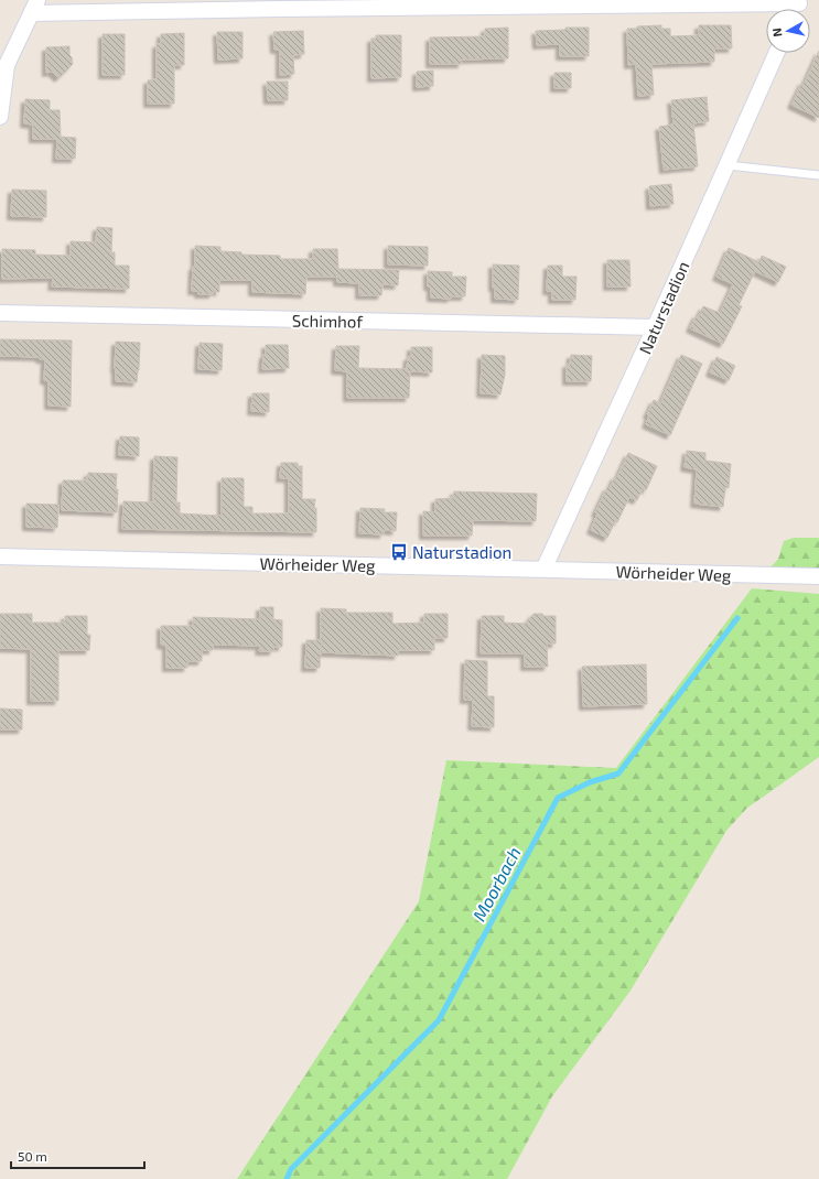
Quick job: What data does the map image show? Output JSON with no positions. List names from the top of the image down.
{
  "streets": {
    "street": ["Naturstadion", "Schimhof", "Wörheider Weg"]
  },
  "crossings": [
    ["Naturstadion", "Schimhof"],
    ["Naturstadion", "Wörheider Weg"]
  ],
  "water": ["Moorbach"],
  "places": {
    "bus stop": ["Naturstadion"]
  },
  "scale_bar": "50 m",
  "north": "left"
}
